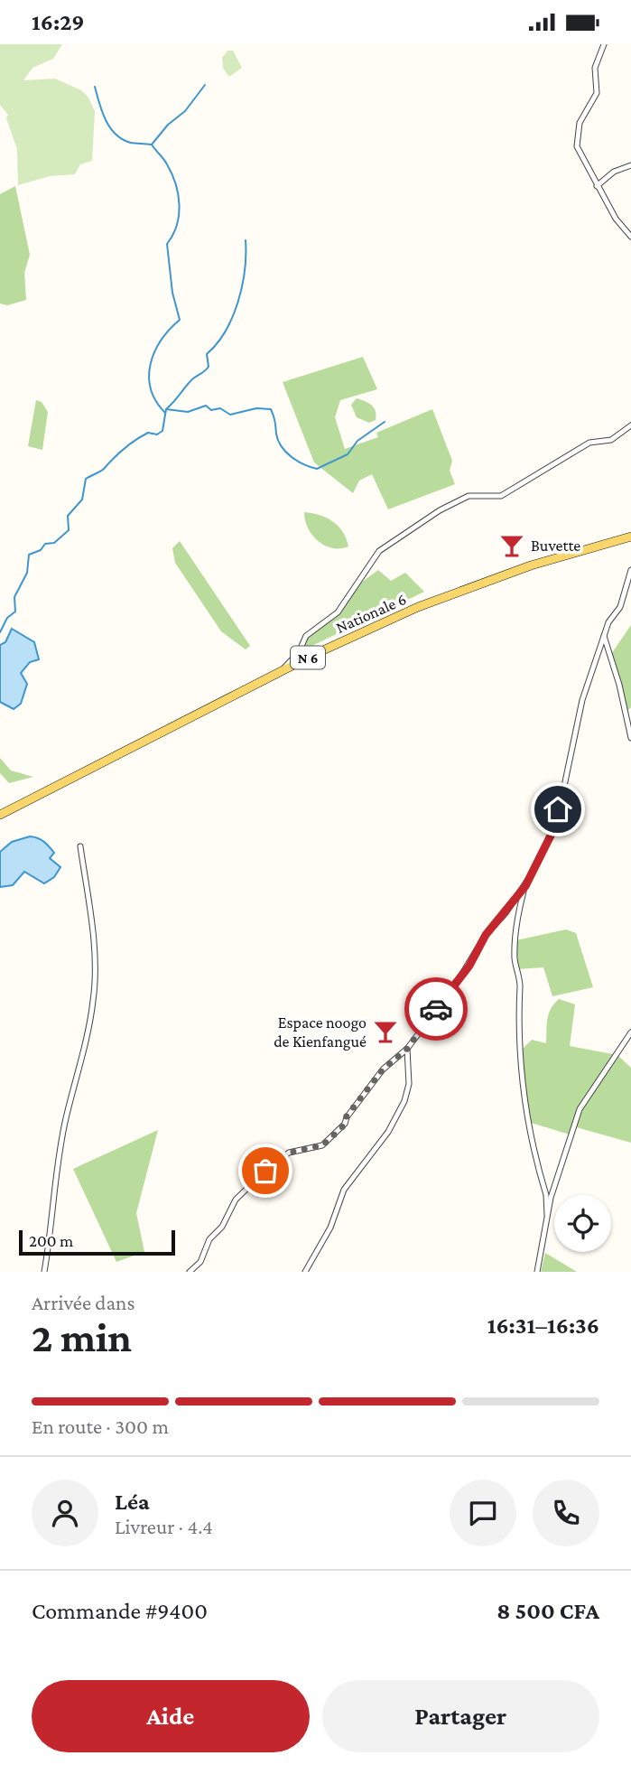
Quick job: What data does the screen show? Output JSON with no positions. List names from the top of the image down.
{
  "streets": {
    "main road": ["Nationale 6", "N 6"]
  },
  "places": {
    "bar": ["Buvette", "Espace noogo de Kienfangué"]
  },
  "scale_bar": "200 m",
  "page": {
    "status": "16:29",
    "scale": "200 m",
    "heading": ["2 min", "Arrivée dans", "16:31–16:36"],
    "panel": [
      "Léa",
      "Livreur · 4.4",
      "Commande #9400",
      "8 500 CFA"
    ],
    "bar": "En route · 300 m",
    "buttons": ["Aide", "Partager"]
  }
}
